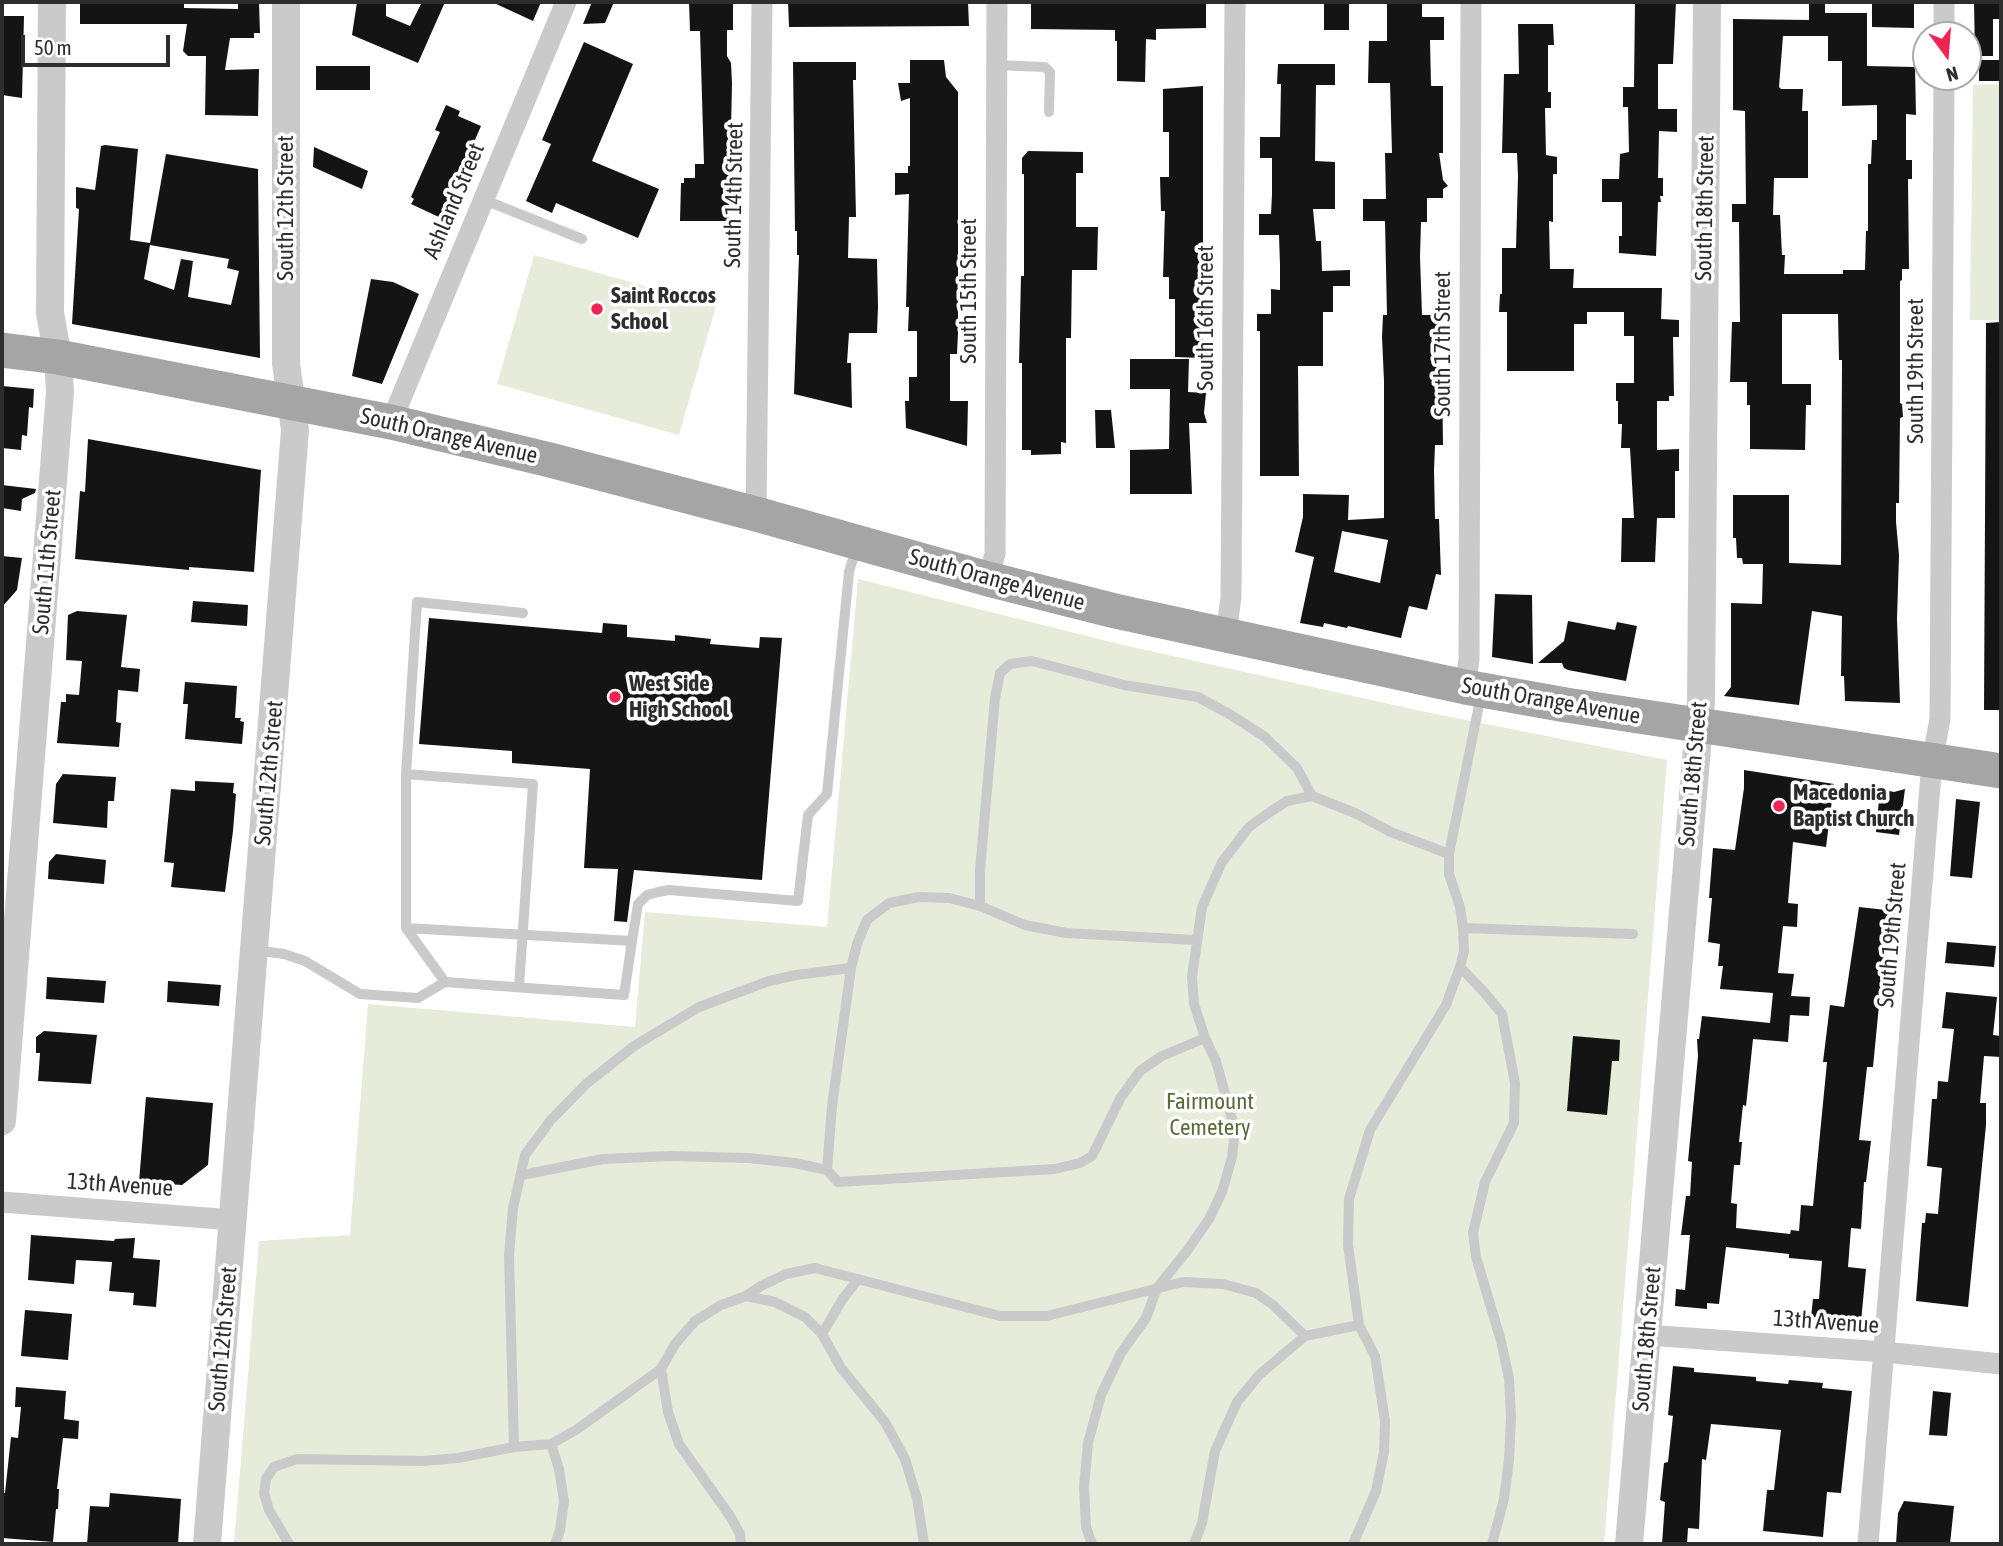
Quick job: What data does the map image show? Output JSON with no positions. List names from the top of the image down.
{
  "streets": {
    "main road": ["South Orange Avenue"],
    "street": [
      "South 14th Street",
      "Ashland Street",
      "South 12th Street",
      "South 18th Street",
      "South 15th Street",
      "South 16th Street",
      "South 17th Street",
      "South 19th Street",
      "South 11th Street",
      "13th Avenue"
    ]
  },
  "crossings": [
    ["South 14th Street", "South Orange Avenue"],
    ["Ashland Street", "South Orange Avenue"],
    ["South 12th Street", "South Orange Avenue"],
    ["South 12th Street", "13th Avenue"],
    ["South 18th Street", "South Orange Avenue"],
    ["South 18th Street", "13th Avenue"],
    ["South 15th Street", "South Orange Avenue"],
    ["South 16th Street", "South Orange Avenue"],
    ["South 17th Street", "South Orange Avenue"],
    ["South 19th Street", "South Orange Avenue"],
    ["South 19th Street", "13th Avenue"],
    ["South Orange Avenue", "South 11th Street"]
  ],
  "parks": ["Fairmount Cemetery"],
  "places": ["Saint Roccos School", "West Side High School", "Macedonia Baptist Church"],
  "scale_bar": "50 m",
  "north": "bottom"
}
